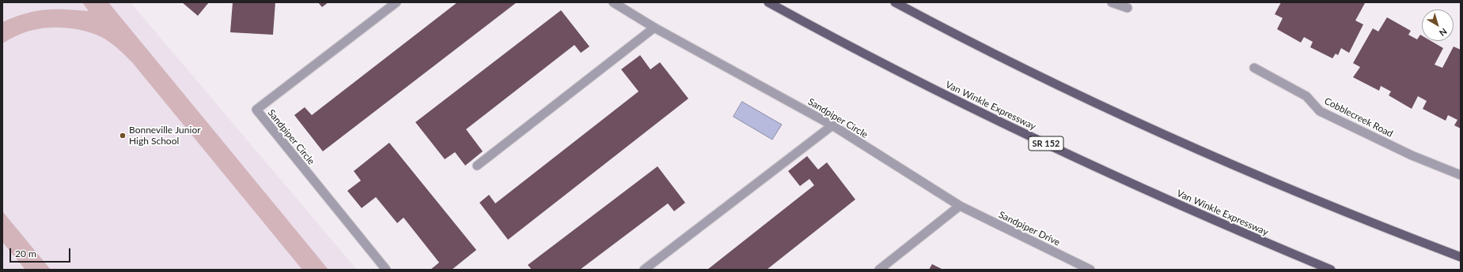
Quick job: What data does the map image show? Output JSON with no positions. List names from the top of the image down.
{
  "streets": {
    "main road": ["Van Winkle Expressway", "SR 152"],
    "street": ["Cobblecreek Road", "Sandpiper Circle", "Sandpiper Drive"]
  },
  "crossings": [
    ["Sandpiper Circle", "Sandpiper Drive"]
  ],
  "places": ["Bonneville Junior High School"],
  "scale_bar": "20 m",
  "north": "bottom right"
}
